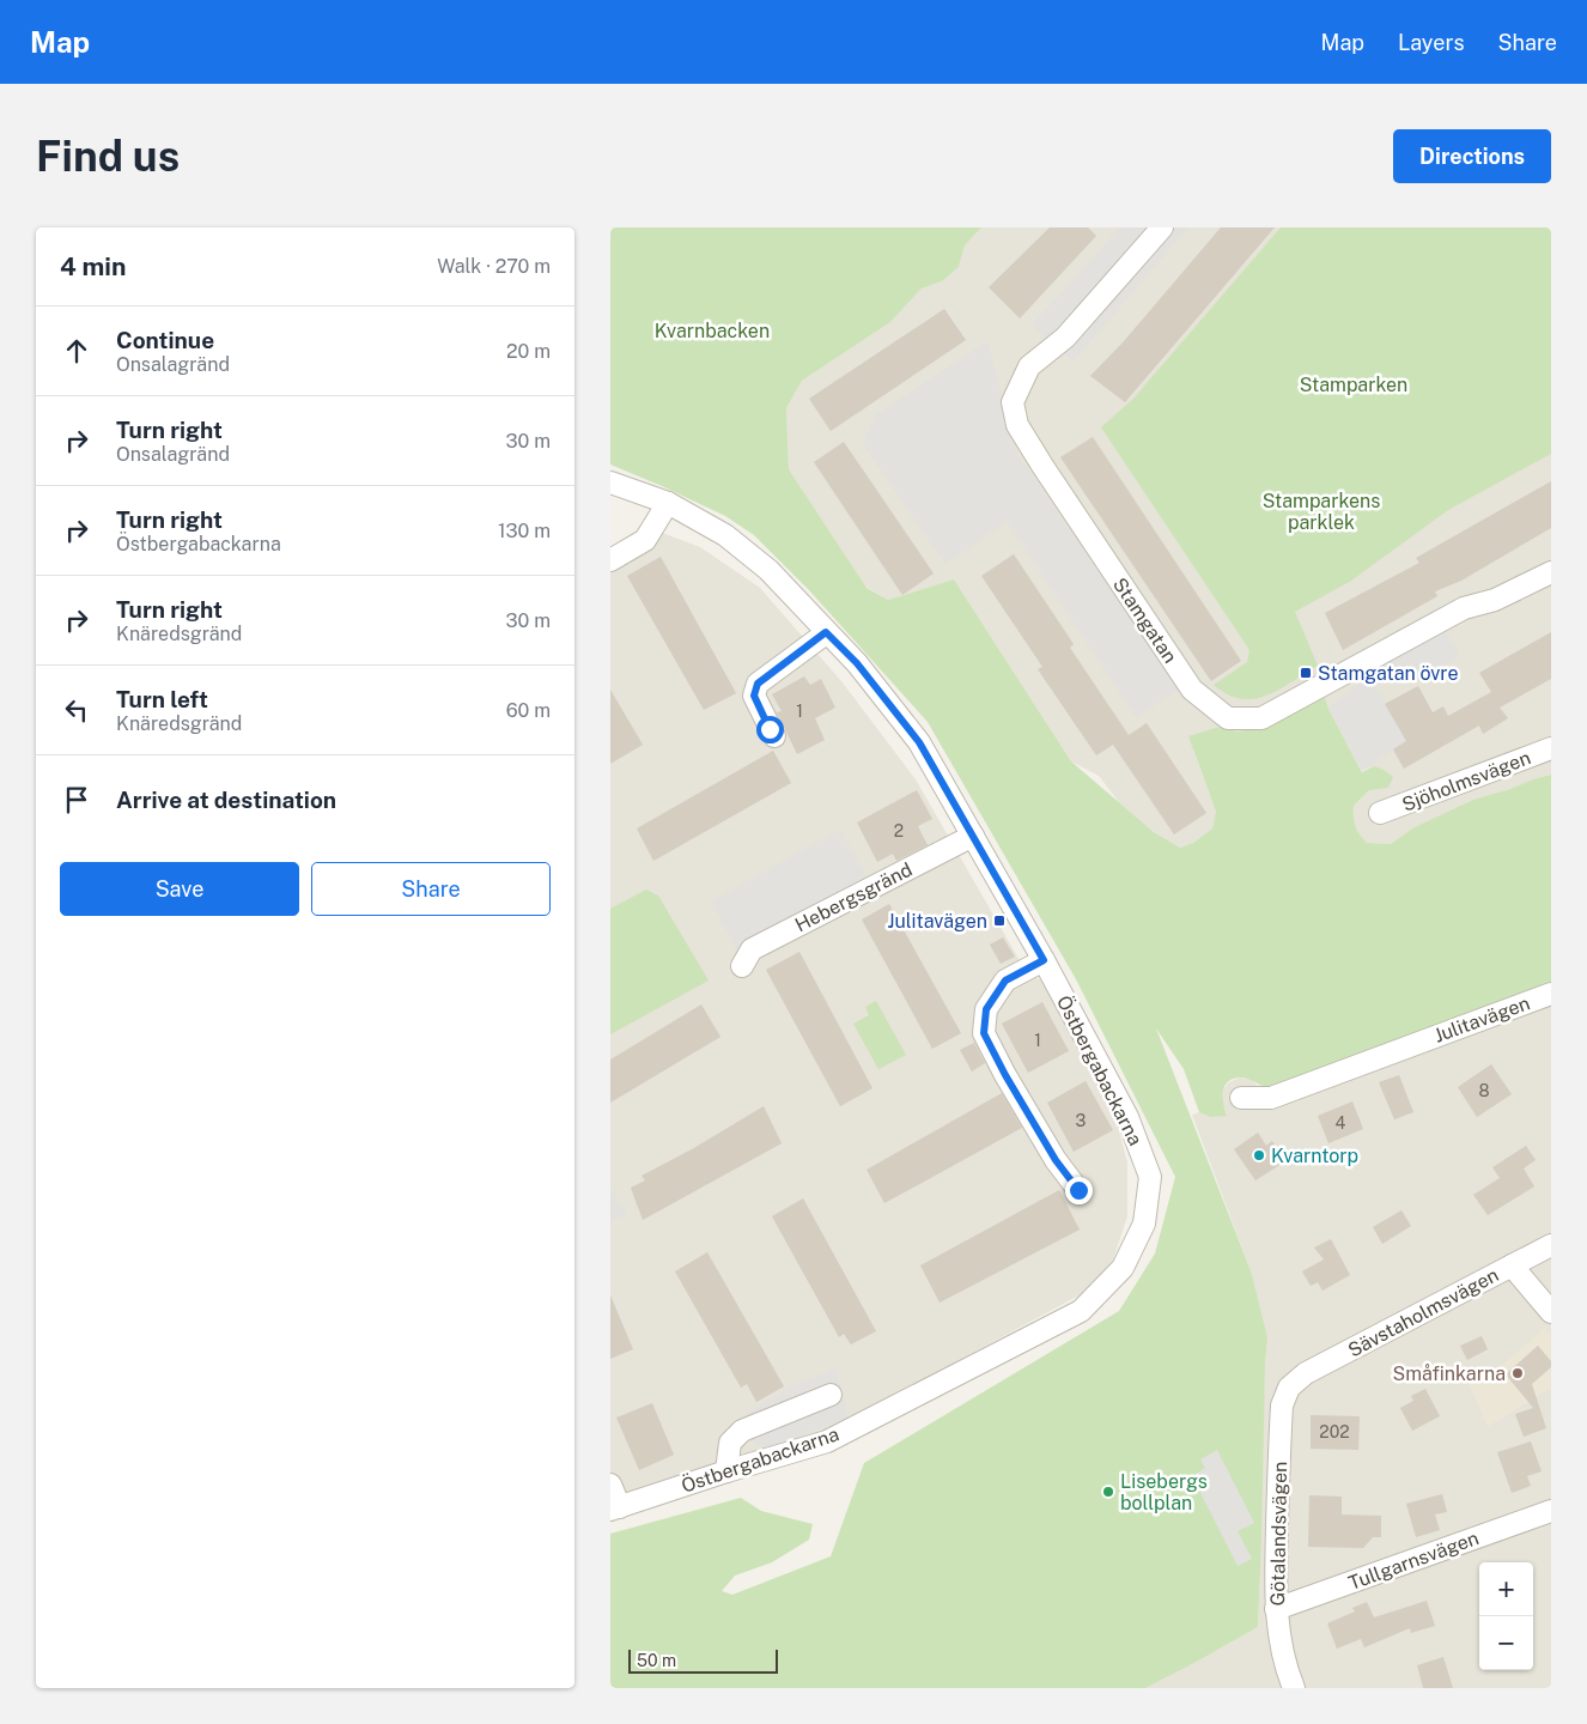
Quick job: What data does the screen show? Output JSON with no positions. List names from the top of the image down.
{
  "streets": {
    "street": [
      "Stamgatan",
      "Sjöholmsvägen",
      "Hebergsgränd",
      "Julitavägen",
      "Östbergabackarna",
      "Sävstaholmsvägen",
      "Götalandsvägen",
      "Tullgarnsvägen"
    ]
  },
  "crossings": [
    ["Hebergsgränd", "Östbergabackarna"],
    ["Sävstaholmsvägen", "Götalandsvägen"],
    ["Götalandsvägen", "Tullgarnsvägen"]
  ],
  "parks": ["Kvarnbacken", "Stamparken", "Stamparkens parklek"],
  "places": {
    "transit": ["Stamgatan övre", "Julitavägen"],
    "other": ["Kvarntorp", "Småfinkarna", "Lisebergs bollplan"]
  },
  "house_numbers": [
    "1",
    "2",
    "1",
    "8",
    "3",
    "4",
    "202"
  ],
  "scale_bar": "50 m",
  "page": {
    "header": "Map",
    "nav": ["Map", "Layers", "Share"],
    "buttons": [
      "Directions",
      ["Save", "Share"]
    ],
    "title": "Find us",
    "heading": ["4 min", "Walk · 270 m"],
    "list": [
      ["Continue", "Onsalagränd", "20 m"],
      ["Turn right", "Onsalagränd", "30 m"],
      ["Turn right", "Östbergabackarna", "130 m"],
      ["Turn right", "Knäredsgränd", "30 m"],
      ["Turn left", "Knäredsgränd", "60 m"],
      "Arrive at destination"
    ],
    "map_buttons": ["+", "−"],
    "scale": "50 m"
  }
}
